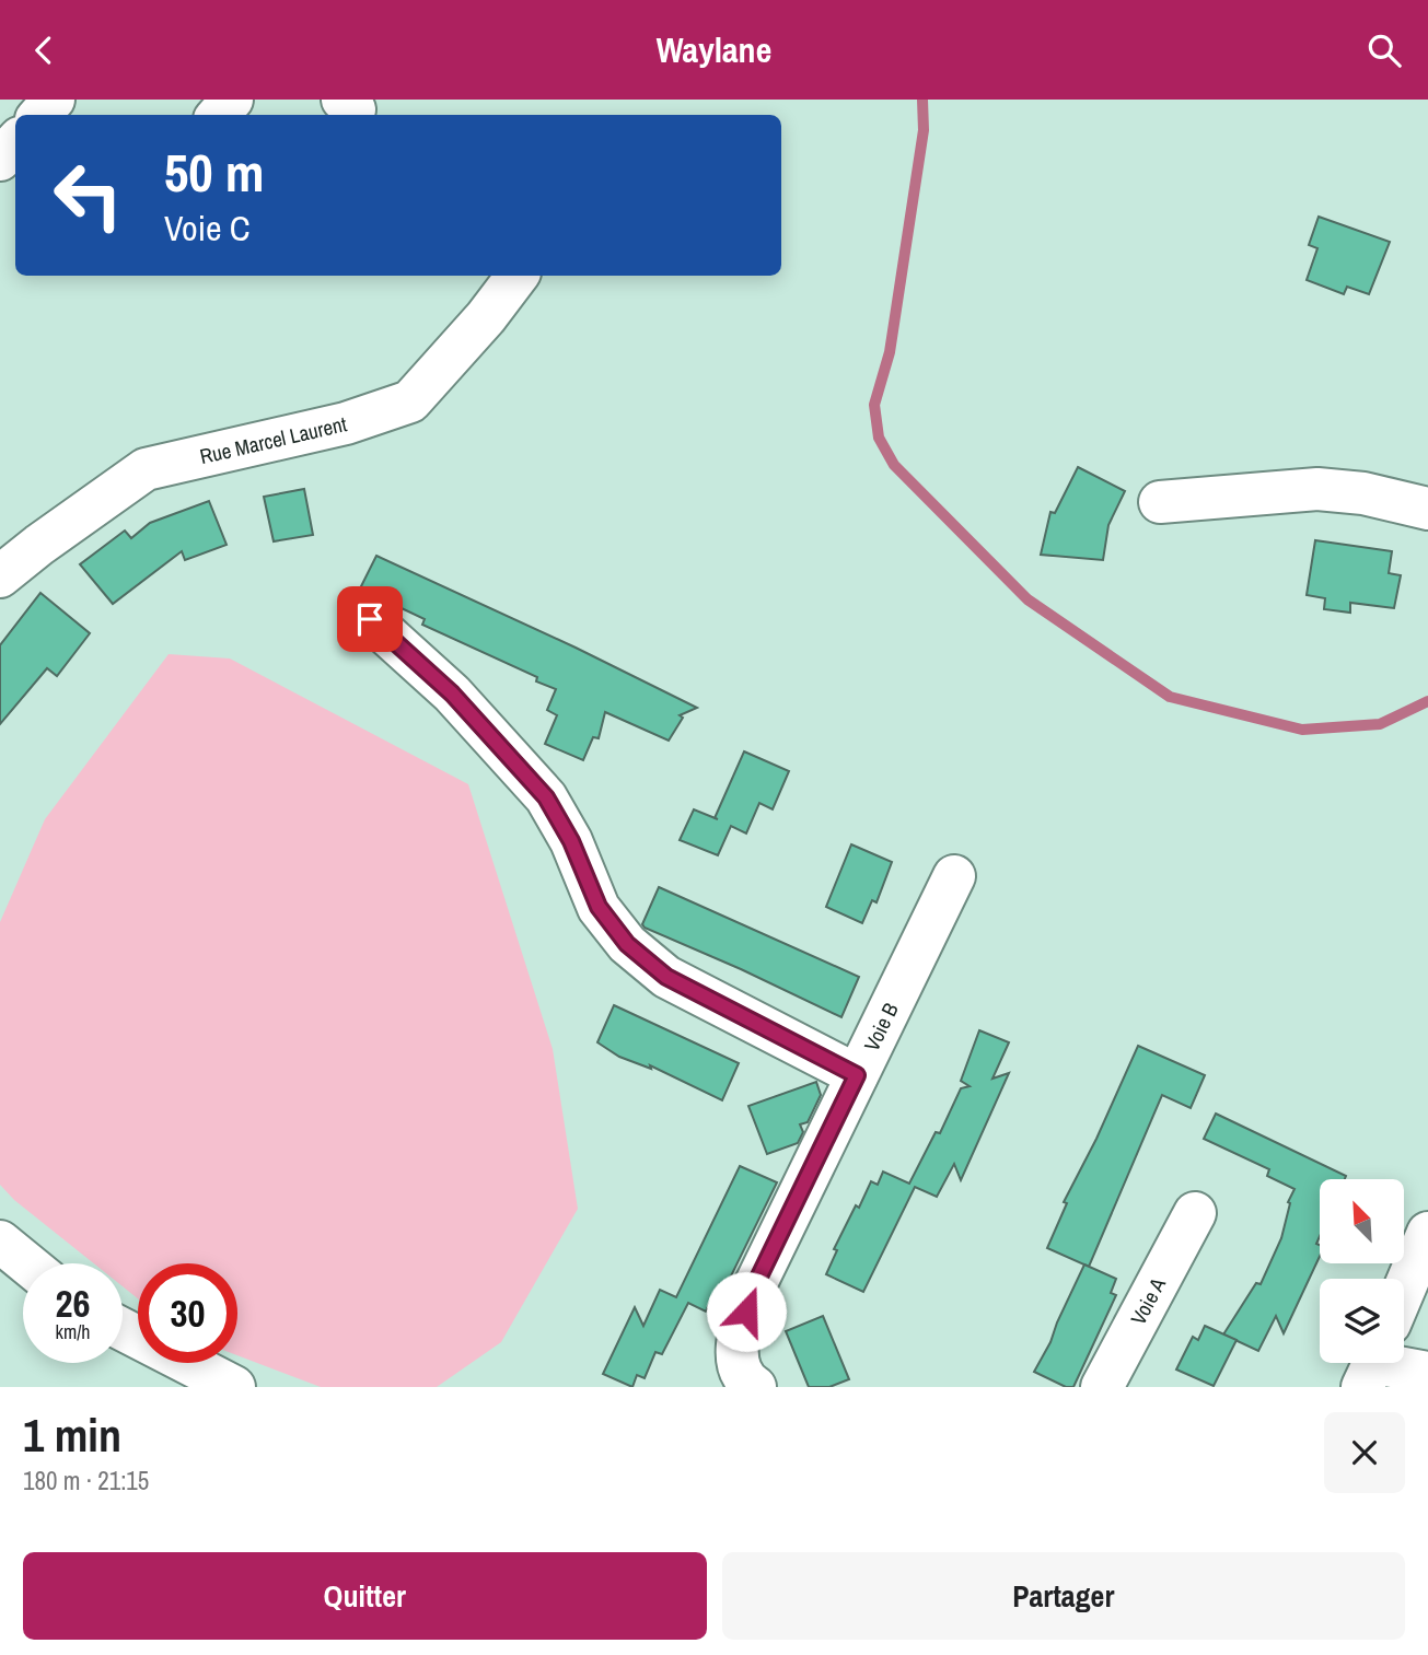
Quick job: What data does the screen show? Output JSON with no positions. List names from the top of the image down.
{
  "streets": {
    "street": ["Rue Marcel Laurent", "Voie B", "Voie A"]
  },
  "north": "top left",
  "page": {
    "header": "Waylane",
    "turn": ["50 m", "Voie C"],
    "speed": "26 km/h",
    "limit": "30",
    "heading": ["1 min", "180 m · 21:15"],
    "buttons": ["Quitter", "Partager"]
  }
}
